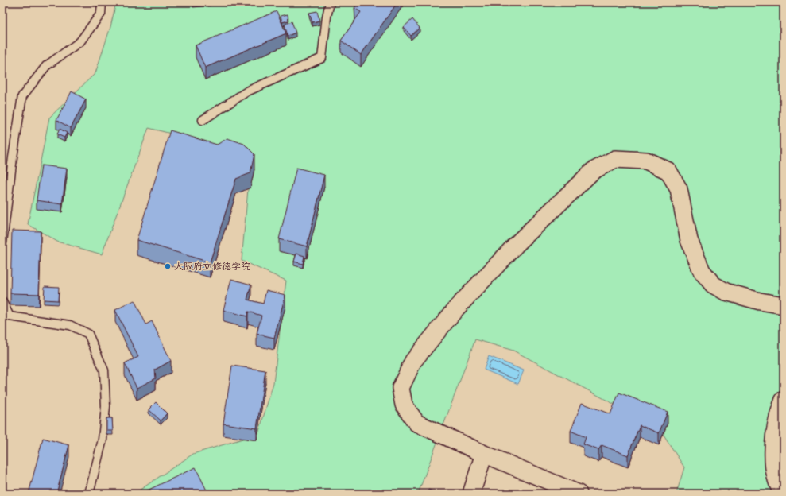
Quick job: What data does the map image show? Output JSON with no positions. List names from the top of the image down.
{
  "places": ["大阪府立修徳学院"]
}
